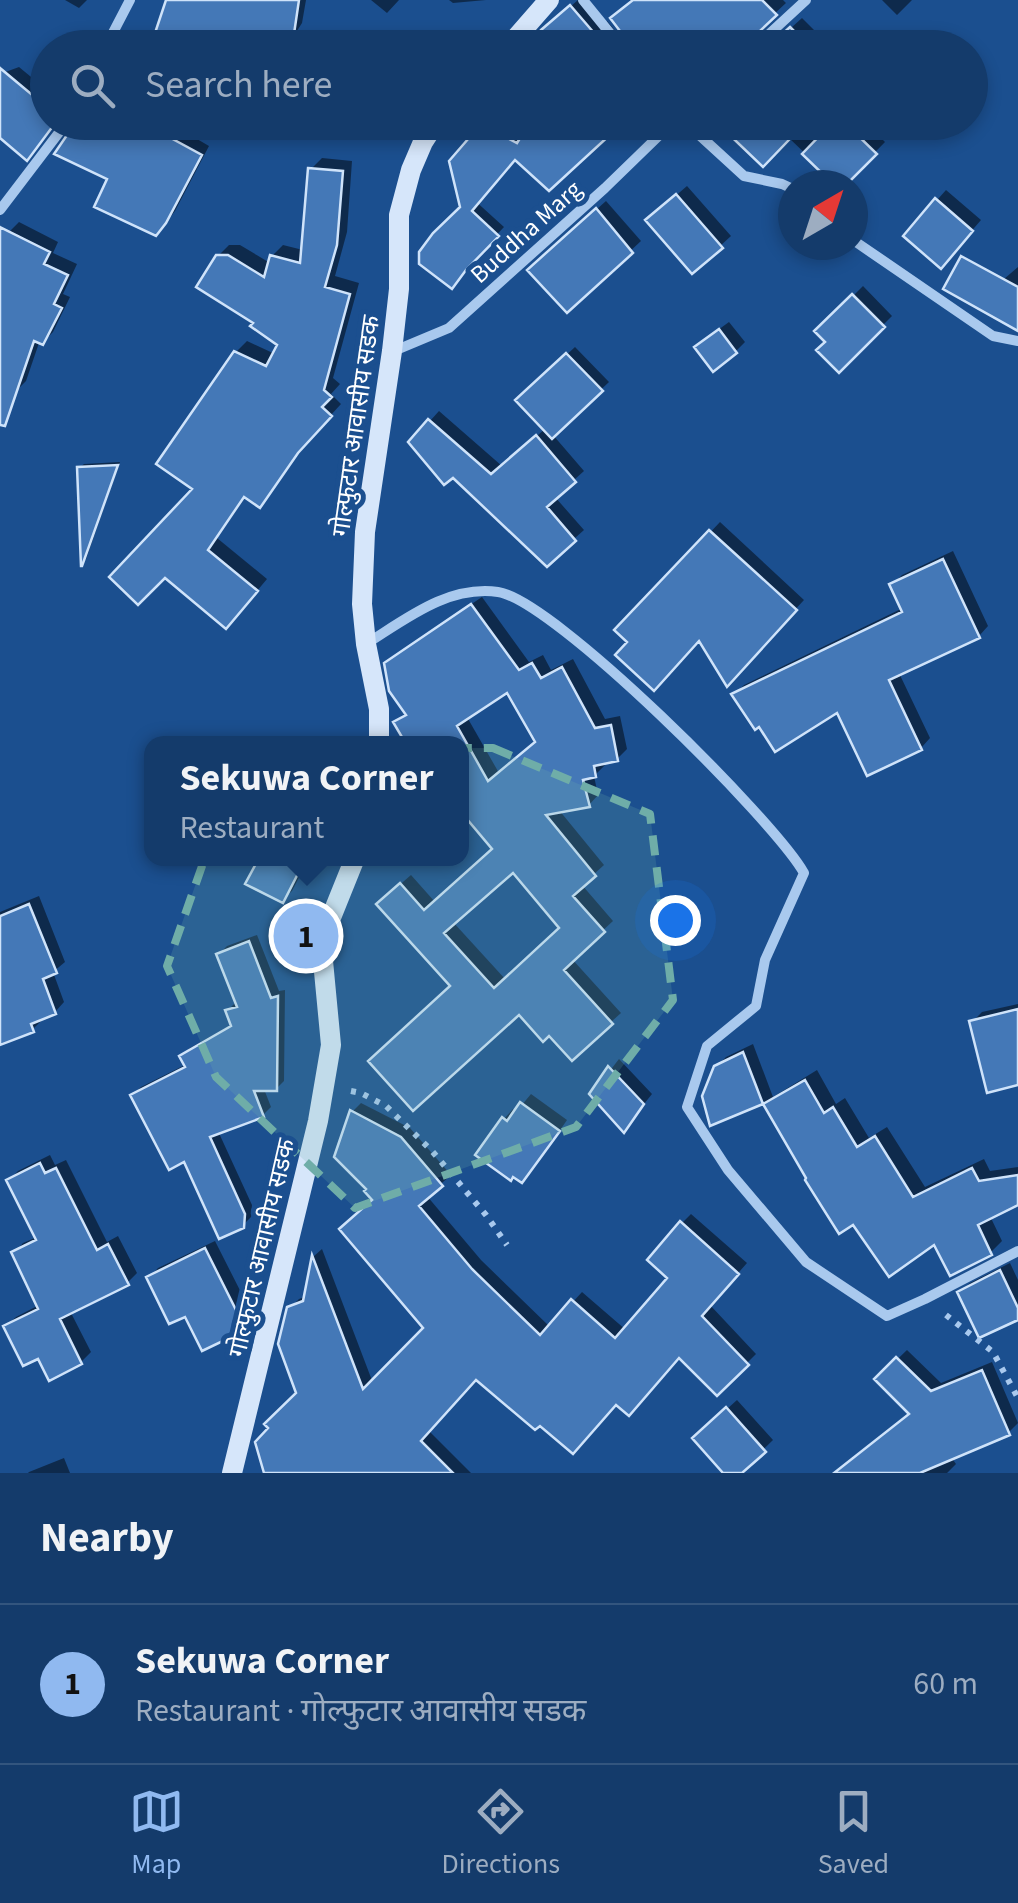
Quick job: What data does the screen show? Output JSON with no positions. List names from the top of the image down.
{
  "streets": {
    "main road": ["गोल्फुटार आवासीय सडक"],
    "street": ["Buddha Marg"]
  },
  "crossings": [
    ["Buddha Marg", "गोल्फुटार आवासीय सडक"]
  ],
  "north": "top right",
  "page": {
    "search": "Search here",
    "popup": ["Sekuwa Corner", "Restaurant"],
    "pins": "1",
    "heading": "Nearby",
    "list": [
      {
        "mark": "1",
        "name": "Sekuwa Corner",
        "note": "Restaurant · गोल्फुटार आवासीय सडक",
        "value": "60 m"
      }
    ],
    "nav": ["Map", "Directions", "Saved"]
  }
}
